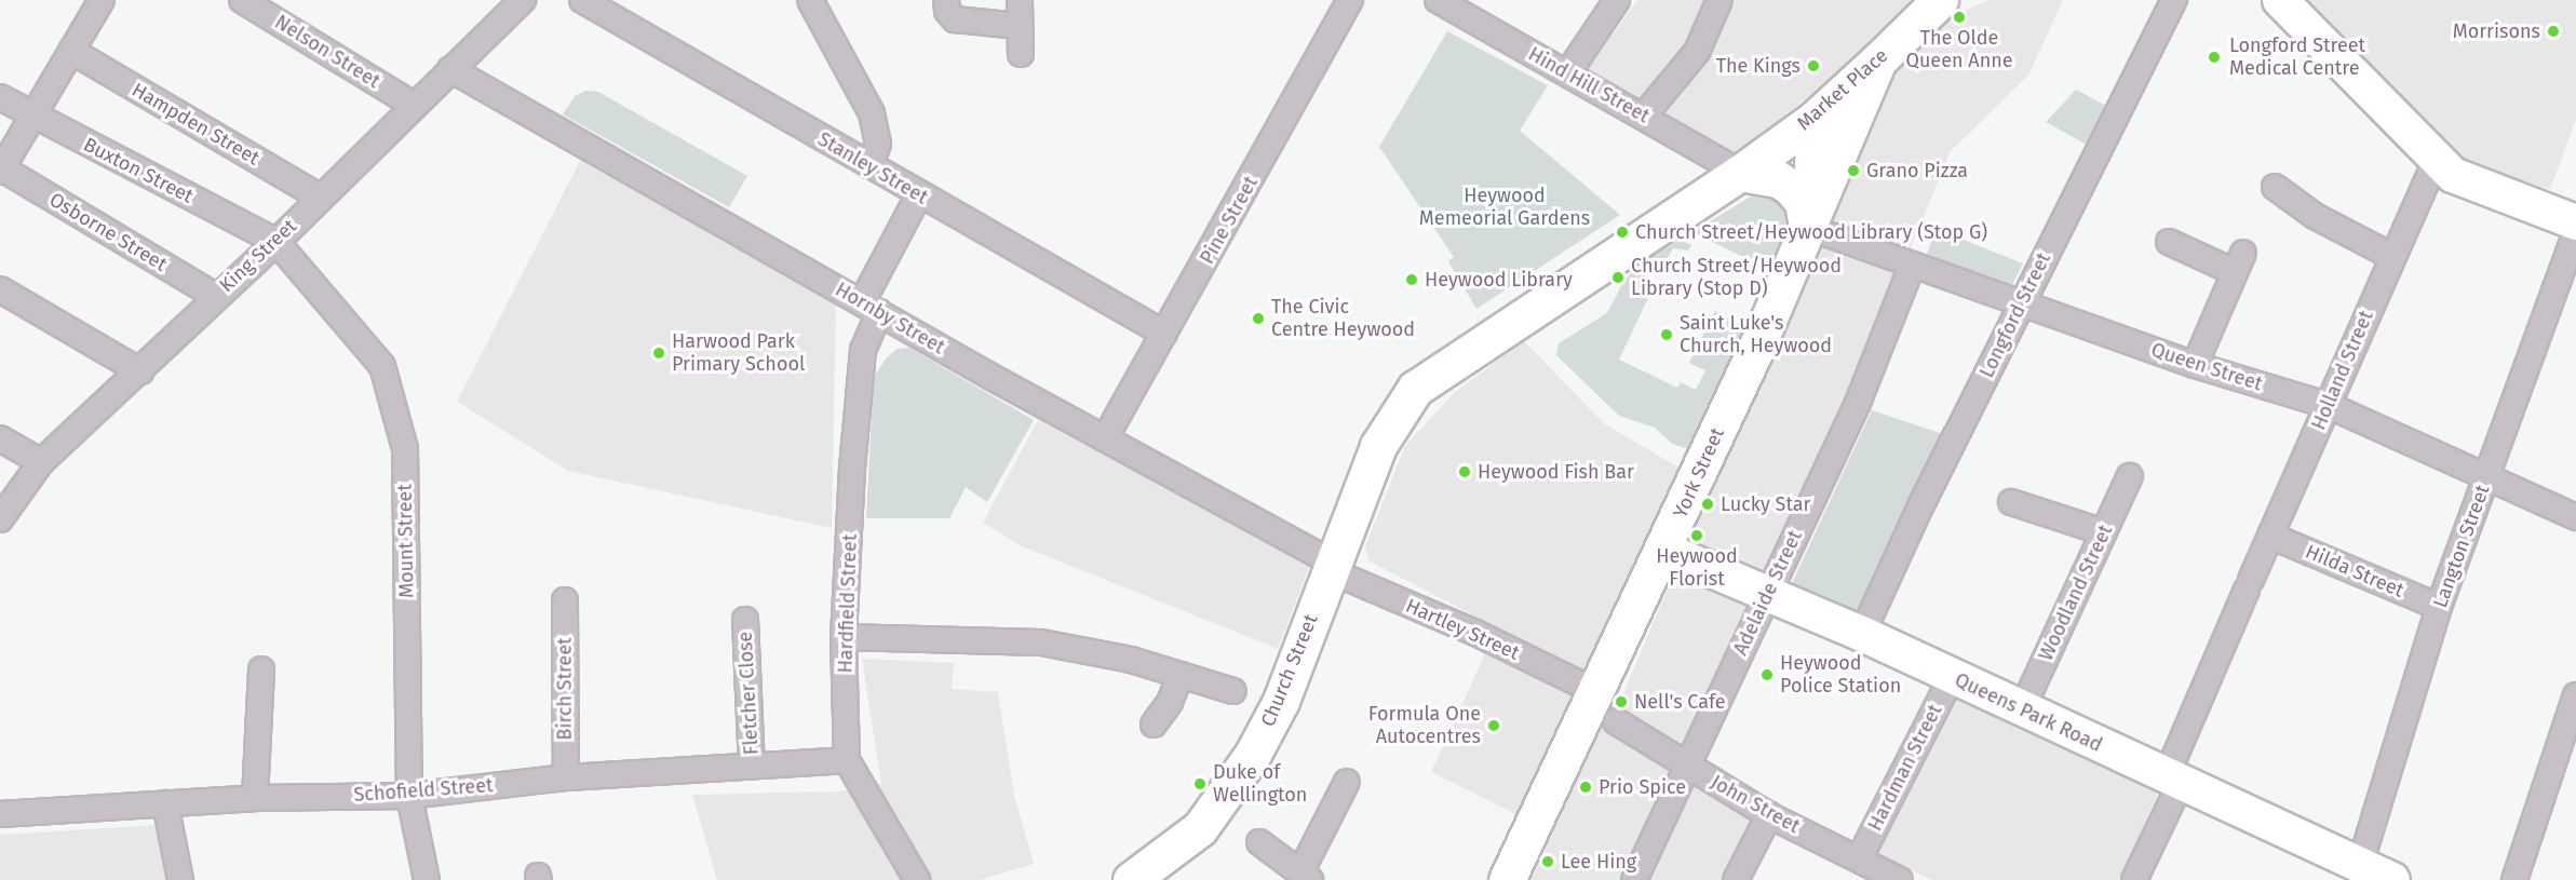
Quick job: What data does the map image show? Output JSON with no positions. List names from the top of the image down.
{
  "streets": {
    "main road": ["Market Place", "York Street", "Church Street"],
    "street": [
      "Nelson Street",
      "Hind Hill Street",
      "Hampden Street",
      "Stanley Street",
      "Buxton Street",
      "Pine Street",
      "Osborne Street",
      "King Street",
      "Longford Street",
      "Hornby Street",
      "Queen Street",
      "Holland Street",
      "Mount Street",
      "Langton Street",
      "Hilda Street",
      "Adelaide Street",
      "Woodland Street",
      "Hardfield Street",
      "Hartley Street",
      "Birch Street",
      "Fletcher Close",
      "Queens Park Road",
      "Hardman Street",
      "Schofield Street",
      "John Street"
    ]
  },
  "crossings": [
    ["Nelson Street", "King Street"],
    ["Hind Hill Street", "Market Place"],
    ["Market Place", "Hornby Street"],
    ["Market Place", "York Street"],
    ["Market Place", "Hartley Street"],
    ["Market Place", "Church Street"],
    ["Hampden Street", "King Street"],
    ["Stanley Street", "Pine Street"],
    ["Stanley Street", "Hardfield Street"],
    ["Buxton Street", "King Street"],
    ["Buxton Street", "Mount Street"],
    ["Pine Street", "Hornby Street"],
    ["Osborne Street", "King Street"],
    ["King Street", "Hornby Street"],
    ["King Street", "Mount Street"],
    ["Longford Street", "Queen Street"],
    ["Longford Street", "Queens Park Road"],
    ["Hornby Street", "Hardfield Street"],
    ["Hornby Street", "Hartley Street"],
    ["Hornby Street", "Church Street"],
    ["Queen Street", "Holland Street"],
    ["Queen Street", "York Street"],
    ["Queen Street", "Langton Street"],
    ["Queen Street", "Adelaide Street"],
    ["Holland Street", "Hilda Street"],
    ["Holland Street", "Queens Park Road"],
    ["York Street", "Hartley Street"],
    ["York Street", "Queens Park Road"],
    ["Mount Street", "Schofield Street"],
    ["Langton Street", "Hilda Street"],
    ["Langton Street", "Queens Park Road"],
    ["Adelaide Street", "Queens Park Road"],
    ["Adelaide Street", "John Street"],
    ["Woodland Street", "Queens Park Road"],
    ["Hardfield Street", "Schofield Street"],
    ["Hartley Street", "Church Street"],
    ["Birch Street", "Schofield Street"],
    ["Fletcher Close", "Schofield Street"],
    ["Queens Park Road", "Hardman Street"],
    ["Hardman Street", "John Street"]
  ],
  "parks": ["Heywood Memeorial Gardens"],
  "places": [
    "The Olde Queen Anne",
    "Morrisons",
    "Longford Street Medical Centre",
    "The Kings",
    "Grano Pizza",
    "Church Street/Heywood Library (Stop G)",
    "Church Street/Heywood Library (Stop D)",
    "Heywood Library",
    "The Civic Centre Heywood",
    "Saint Luke's Church, Heywood",
    "Harwood Park Primary School",
    "Heywood Fish Bar",
    "Lucky Star",
    "Heywood Florist",
    "Heywood Police Station",
    "Nell's Cafe",
    "Formula One Autocentres",
    "Duke of Wellington",
    "Prio Spice",
    "Lee Hing"
  ]
}
